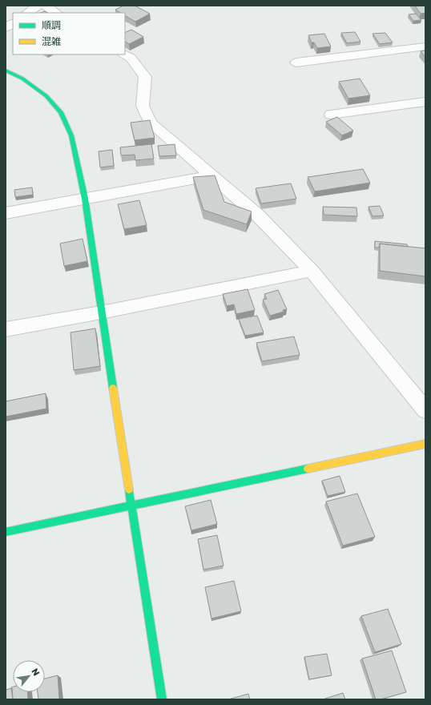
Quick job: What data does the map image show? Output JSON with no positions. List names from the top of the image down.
{
  "legend": ["順調", "混雑"],
  "north": "top right"
}
